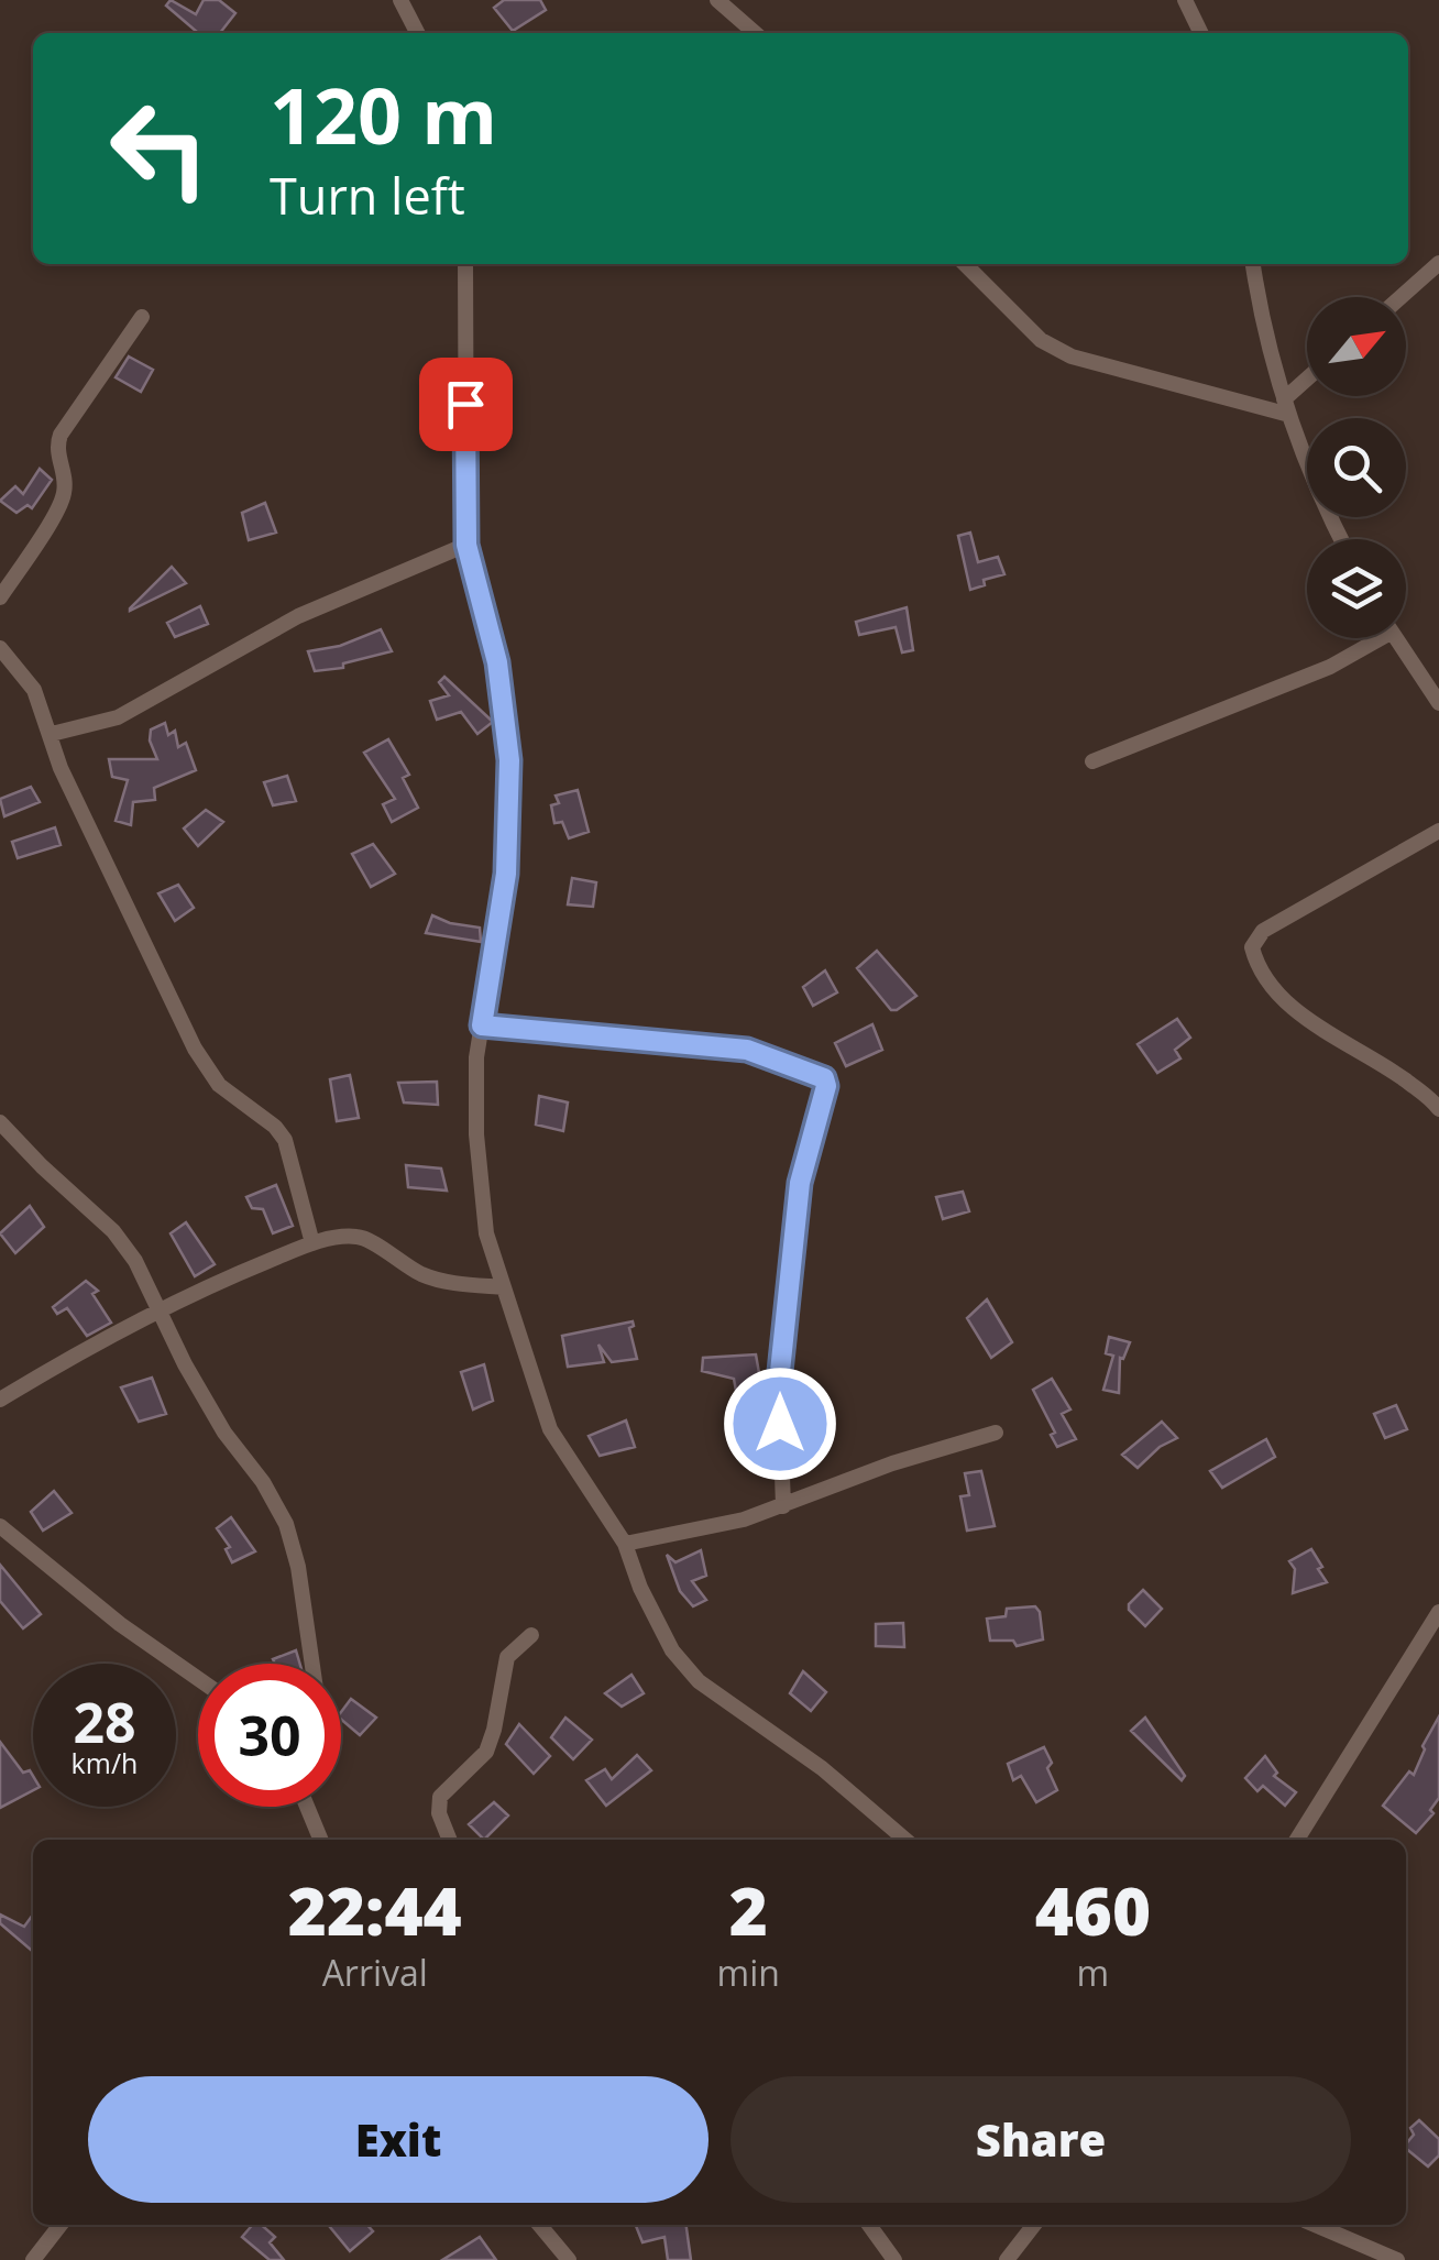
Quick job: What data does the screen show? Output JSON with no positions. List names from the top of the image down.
{
  "north": "top right",
  "page": {
    "turn": ["120 m", "Turn left"],
    "speed": "28 km/h",
    "limit": "30",
    "eta": [
      "22:44",
      "Arrival",
      "2",
      "min",
      "460",
      "m"
    ],
    "buttons": ["Exit", "Share"]
  }
}
